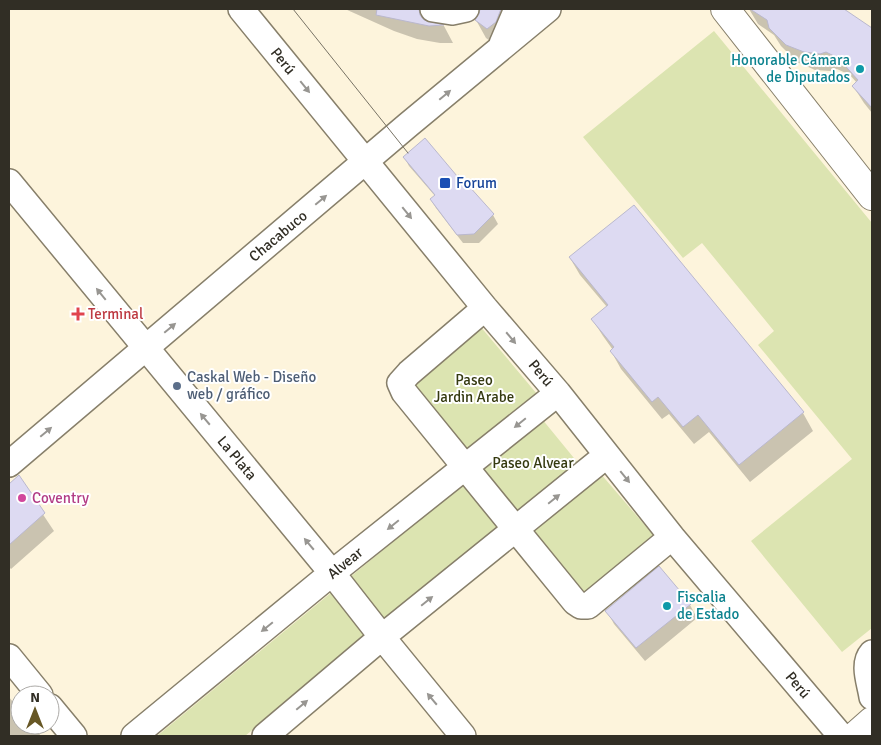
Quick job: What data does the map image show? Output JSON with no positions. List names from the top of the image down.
{
  "streets": {
    "street": [
      "Perú",
      "Chacabuco",
      "La Plata",
      "Alvear"
    ]
  },
  "crossings": [
    ["Perú", "Chacabuco"],
    ["Perú", "Alvear"],
    ["Chacabuco", "La Plata"],
    ["La Plata", "Alvear"]
  ],
  "one_way": ["Perú", "Chacabuco", "La Plata"],
  "parks": ["Paseo Jardin Arabe", "Paseo Alvear"],
  "places": {
    "other": [
      "Honorable Cámara de Diputados",
      "Caskal Web - Diseño web / gráfico",
      "Coventry",
      "Fiscalia de Estado"
    ],
    "transit": ["Forum"],
    "health": ["Terminal"]
  },
  "north": "top"
}
